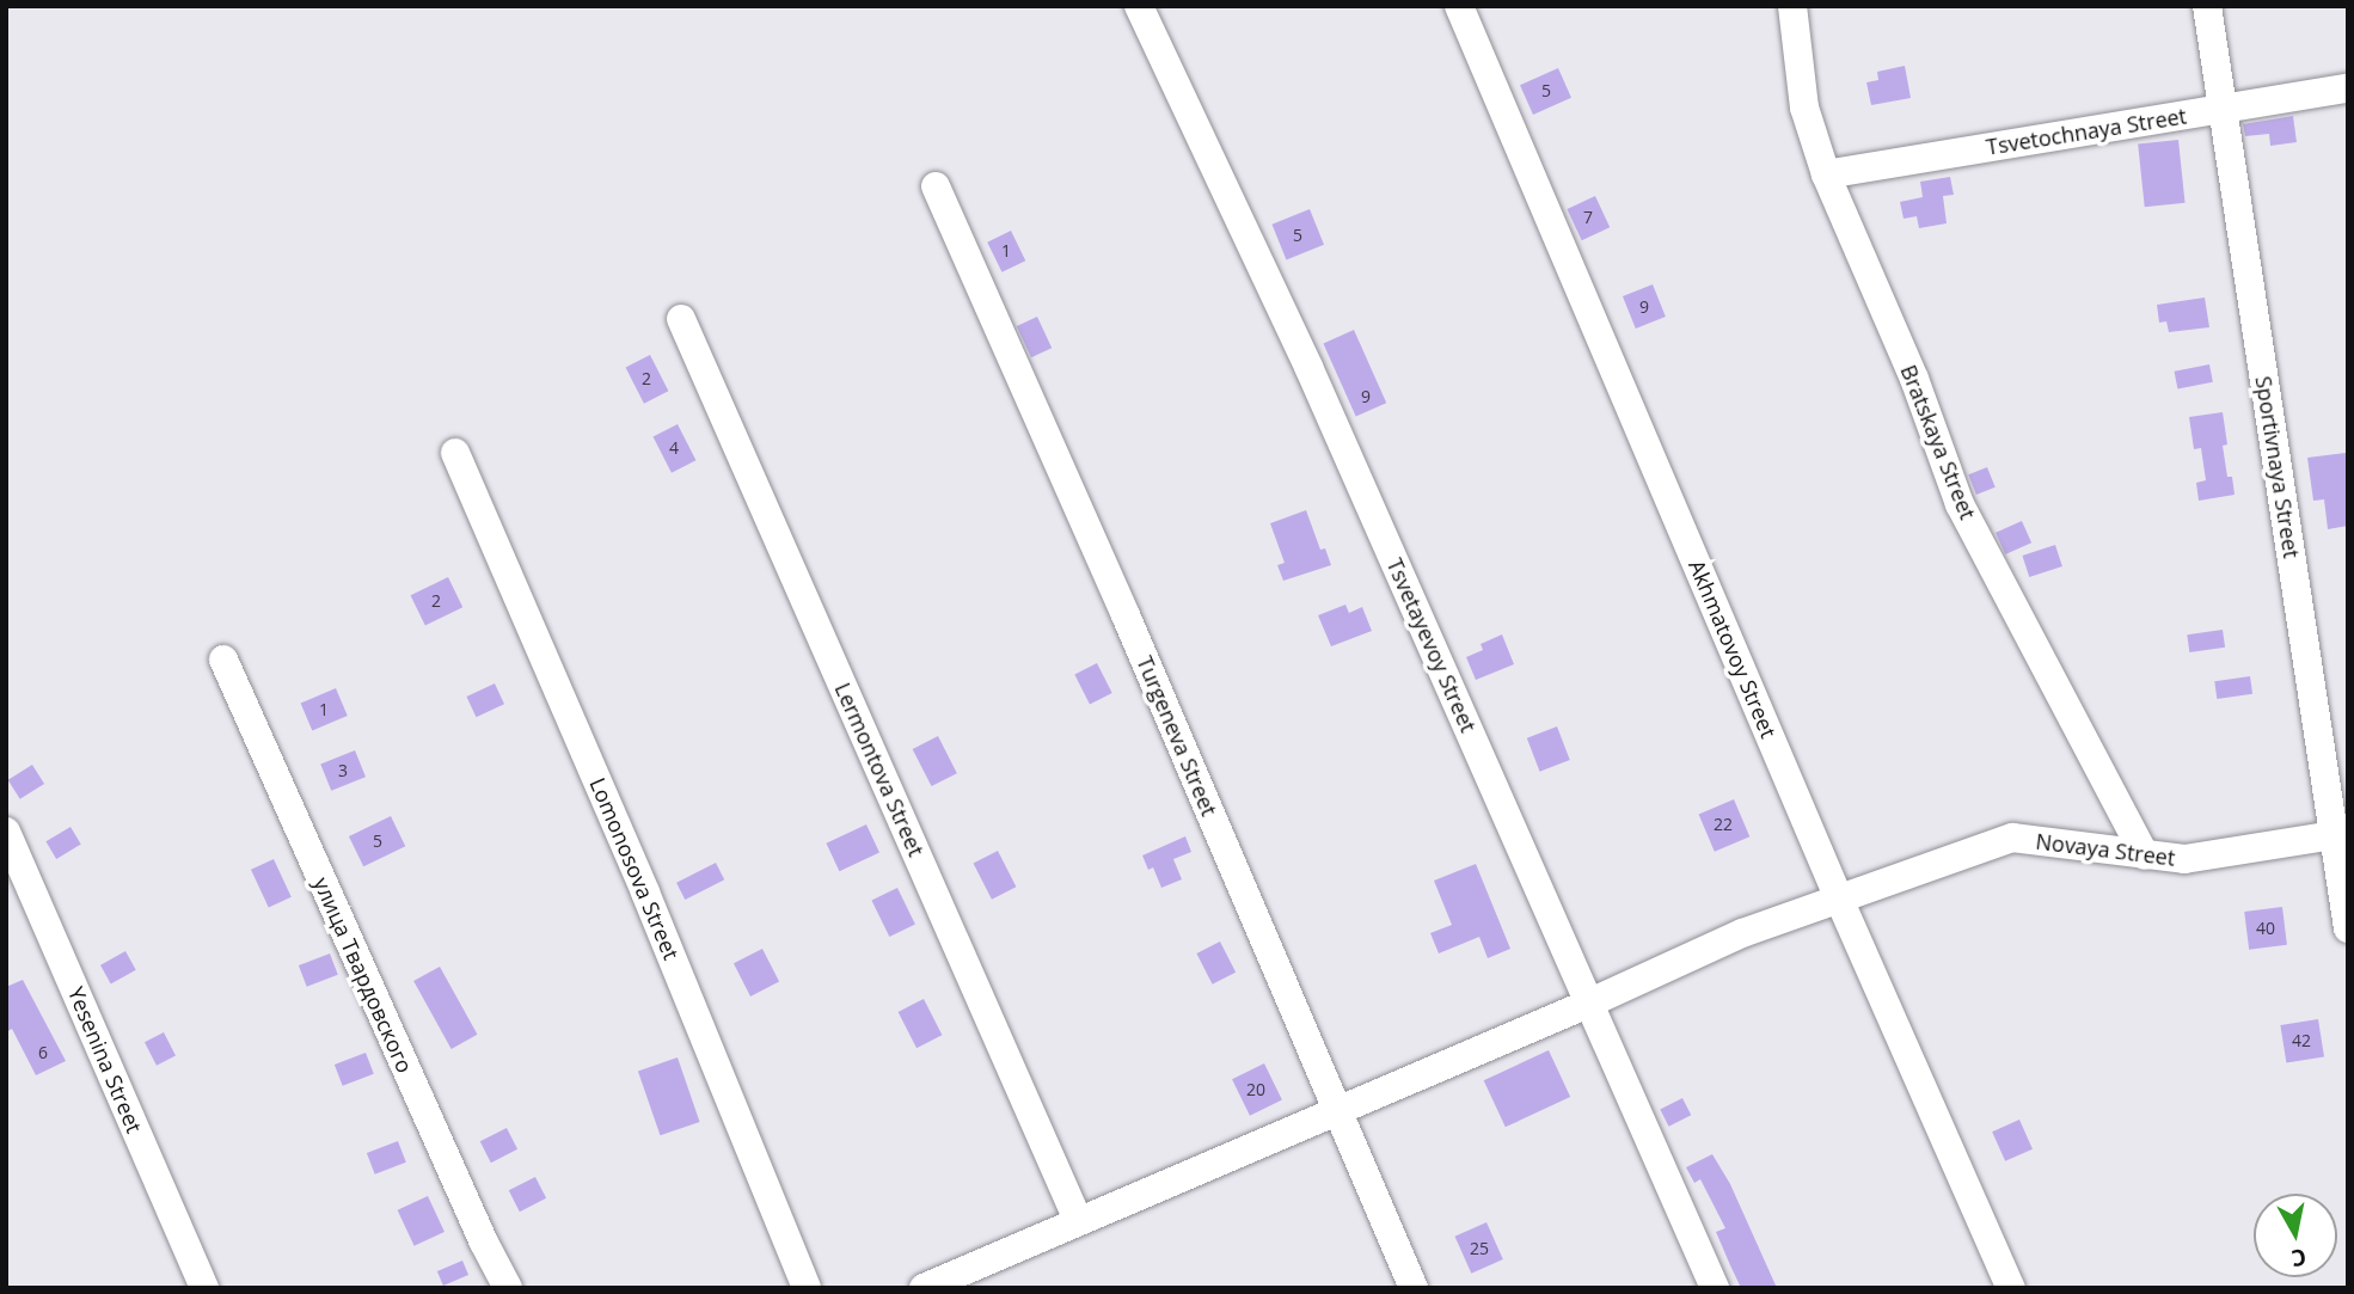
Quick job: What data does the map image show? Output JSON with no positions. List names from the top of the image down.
{
  "streets": {
    "street": [
      "Tsvetochnaya Street",
      "Bratskaya Street",
      "Sportivnaya Street",
      "Tsvetayevoy Street",
      "Akhmatovoy Street",
      "Turgeneva Street",
      "Lermontova Street",
      "Novaya Street",
      "Lomonosova Street",
      "улица Твардовского",
      "Yesenina Street"
    ]
  },
  "crossings": [
    ["Tsvetochnaya Street", "Bratskaya Street"],
    ["Tsvetochnaya Street", "Sportivnaya Street"],
    ["Bratskaya Street", "Novaya Street"],
    ["Sportivnaya Street", "Novaya Street"],
    ["Akhmatovoy Street", "Novaya Street"]
  ],
  "house_numbers": [
    "5",
    "7",
    "5",
    "1",
    "9",
    "2",
    "9",
    "4",
    "2",
    "1",
    "3",
    "22",
    "5",
    "40",
    "42",
    "6",
    "20",
    "25"
  ],
  "north": "bottom"
}
